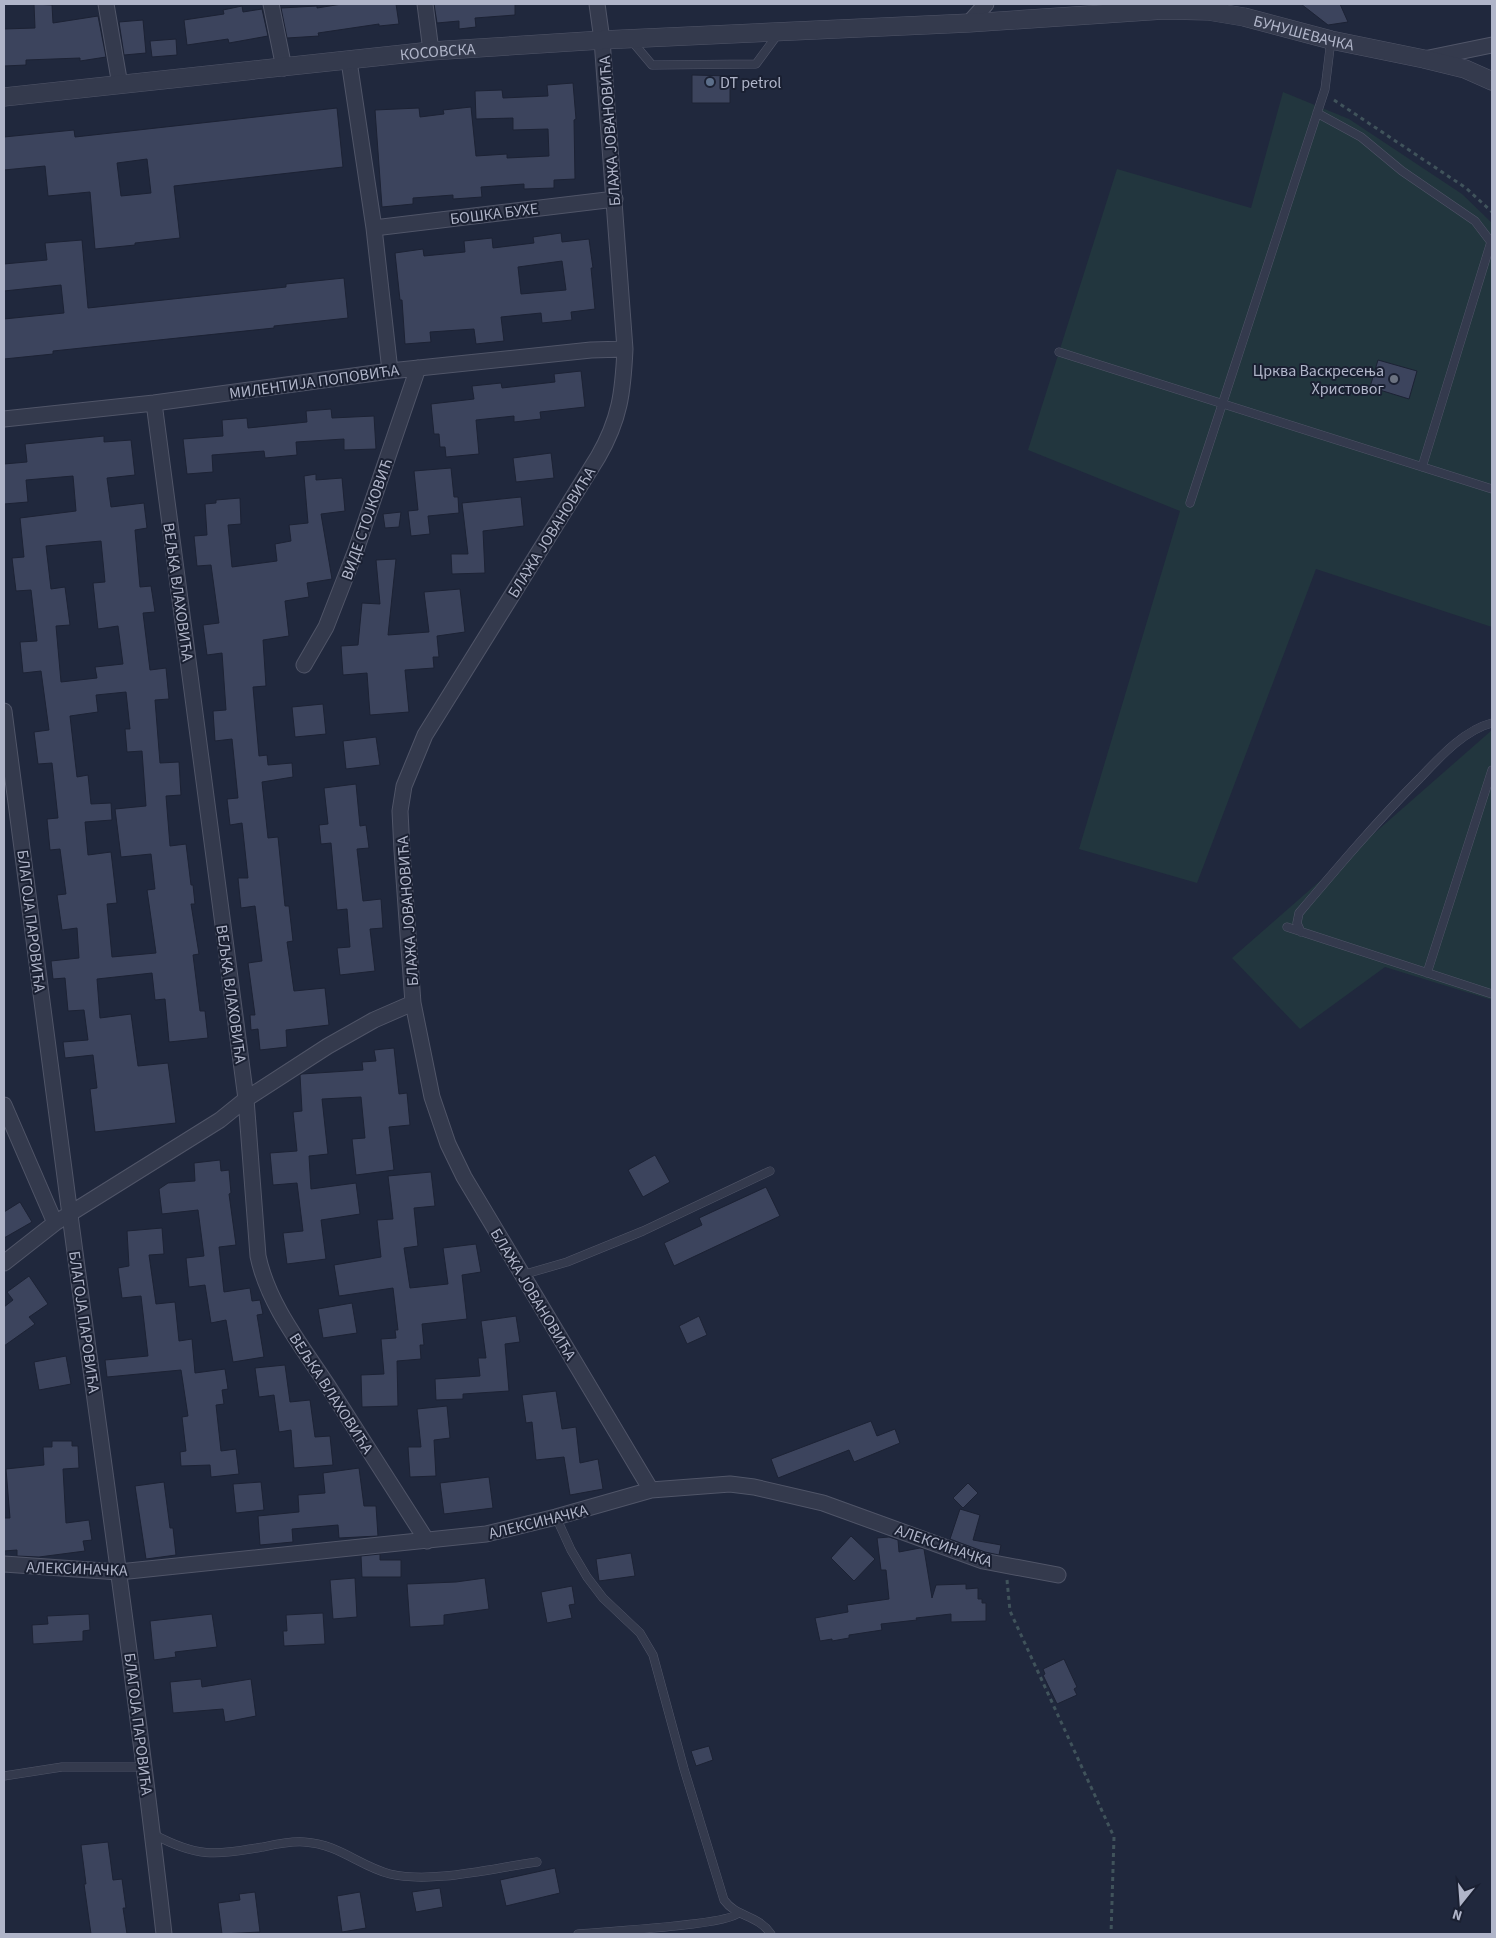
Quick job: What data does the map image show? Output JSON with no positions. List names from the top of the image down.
{
  "streets": {
    "street": [
      "БУНУШЕВАЧКА",
      "КОСОВСКА",
      "БЛАЖА ЈОВАНОВИЋА",
      "БОШКА БУХЕ",
      "МИЛЕНТИЈА ПОПОВИЋА",
      "ВИДЕ СТОЈКОВИЋ",
      "ВЕЉКА ВЛАХОВИЋА",
      "БЛАГОЈА ПАРОВИЋА",
      "АЛЕКСИНАЧКА"
    ]
  },
  "crossings": [
    ["БУНУШЕВАЧКА", "КОСОВСКА"],
    ["КОСОВСКА", "БЛАЖА ЈОВАНОВИЋА"],
    ["БЛАЖА ЈОВАНОВИЋА", "БОШКА БУХЕ"],
    ["БЛАЖА ЈОВАНОВИЋА", "МИЛЕНТИЈА ПОПОВИЋА"],
    ["БЛАЖА ЈОВАНОВИЋА", "ВЕЉКА ВЛАХОВИЋА"],
    ["БЛАЖА ЈОВАНОВИЋА", "БЛАГОЈА ПАРОВИЋА"],
    ["БЛАЖА ЈОВАНОВИЋА", "АЛЕКСИНАЧКА"],
    ["МИЛЕНТИЈА ПОПОВИЋА", "ВИДЕ СТОЈКОВИЋ"],
    ["МИЛЕНТИЈА ПОПОВИЋА", "ВЕЉКА ВЛАХОВИЋА"],
    ["ВЕЉКА ВЛАХОВИЋА", "АЛЕКСИНАЧКА"],
    ["БЛАГОЈА ПАРОВИЋА", "АЛЕКСИНАЧКА"]
  ],
  "places": ["DT petrol", "Црква Васкресења Христовог"],
  "north": "bottom"
}
